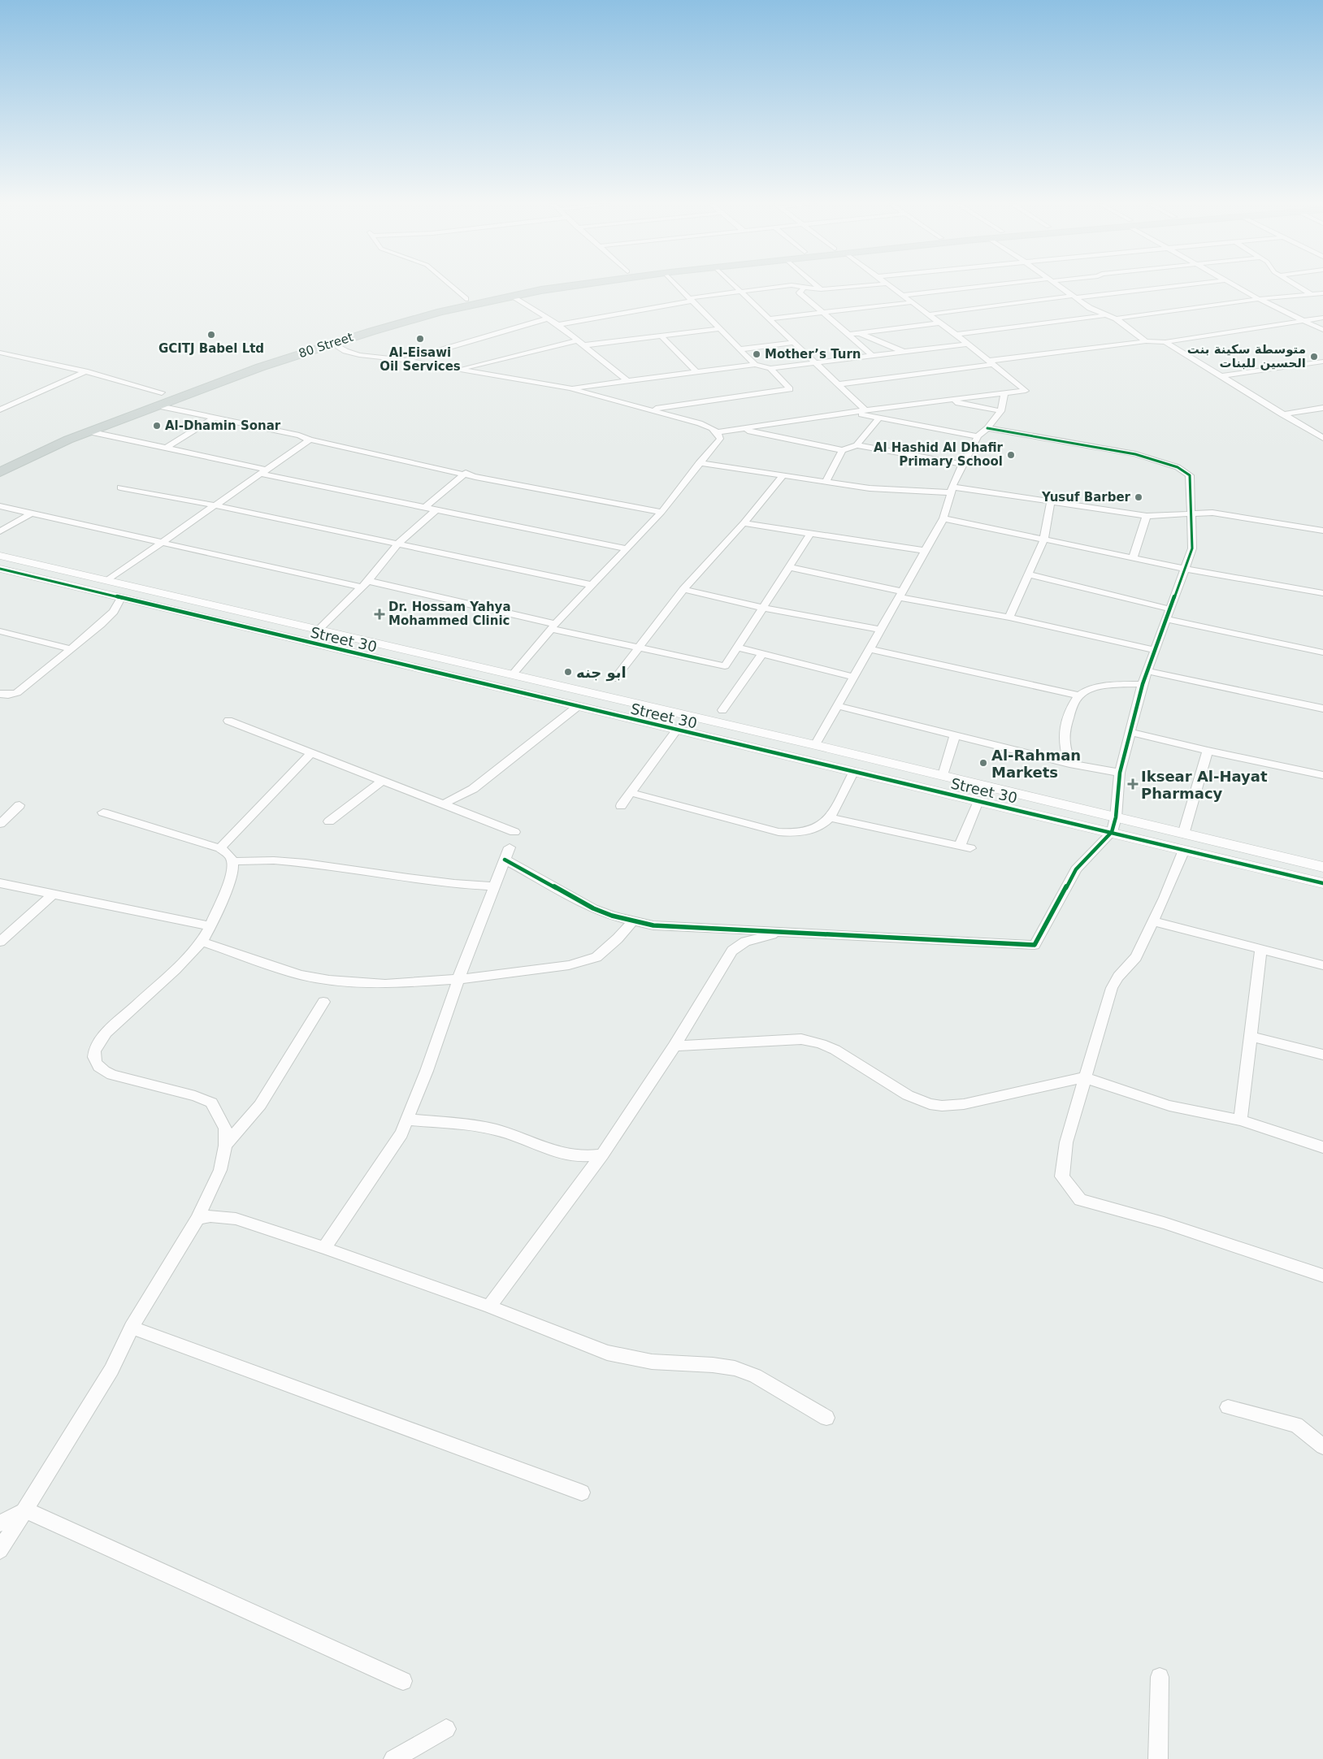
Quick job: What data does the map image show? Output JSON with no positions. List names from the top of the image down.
{
  "streets": {
    "main road": ["80 Street"],
    "street": ["Street 30"]
  },
  "places": {
    "other": [
      "GCITJ Babel Ltd",
      "Al-Eisawi Oil Services",
      "Mother’s Turn",
      "متوسطة سكينة بنت الحسين للبنات",
      "Al-Dhamin Sonar",
      "Al Hashid Al Dhafir Primary School",
      "Yusuf Barber",
      "ابو جنه",
      "Al-Rahman Markets"
    ],
    "health": ["Dr. Hossam Yahya Mohammed Clinic", "Iksear Al-Hayat Pharmacy"]
  }
}
